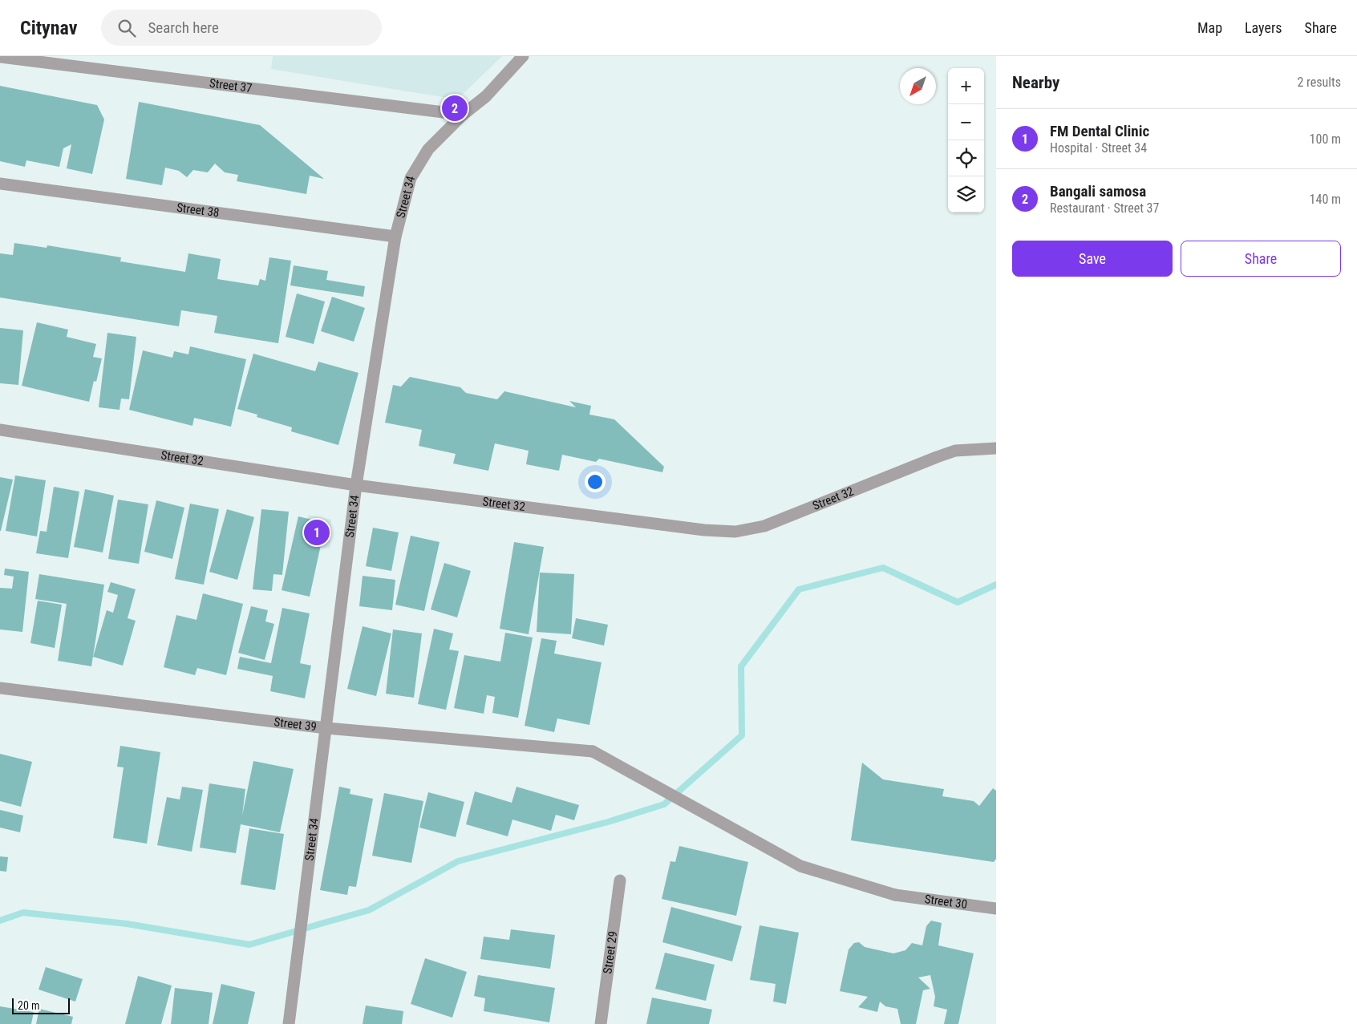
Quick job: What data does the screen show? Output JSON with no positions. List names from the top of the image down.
{
  "streets": {
    "street": [
      "Street 37",
      "Street 34",
      "Street 38",
      "Street 32",
      "Street 39",
      "Street 30",
      "Street 29"
    ]
  },
  "crossings": [
    ["Street 37", "Street 34"],
    ["Street 34", "Street 38"],
    ["Street 34", "Street 32"],
    ["Street 34", "Street 39"],
    ["Street 39", "Street 30"]
  ],
  "scale_bar": "20 m",
  "north": "bottom left",
  "page": {
    "header": "Citynav",
    "search": "Search here",
    "nav": ["Map", "Layers", "Share"],
    "heading": ["Nearby", "2 results"],
    "map_buttons": ["+", "−"],
    "pins": ["2", "1"],
    "list": [
      {
        "mark": "1",
        "name": "FM Dental Clinic",
        "note": "Hospital · Street 34",
        "value": "100 m"
      },
      {
        "mark": "2",
        "name": "Bangali samosa",
        "note": "Restaurant · Street 37",
        "value": "140 m"
      }
    ],
    "buttons": ["Save", "Share"],
    "scale": "20 m"
  }
}
